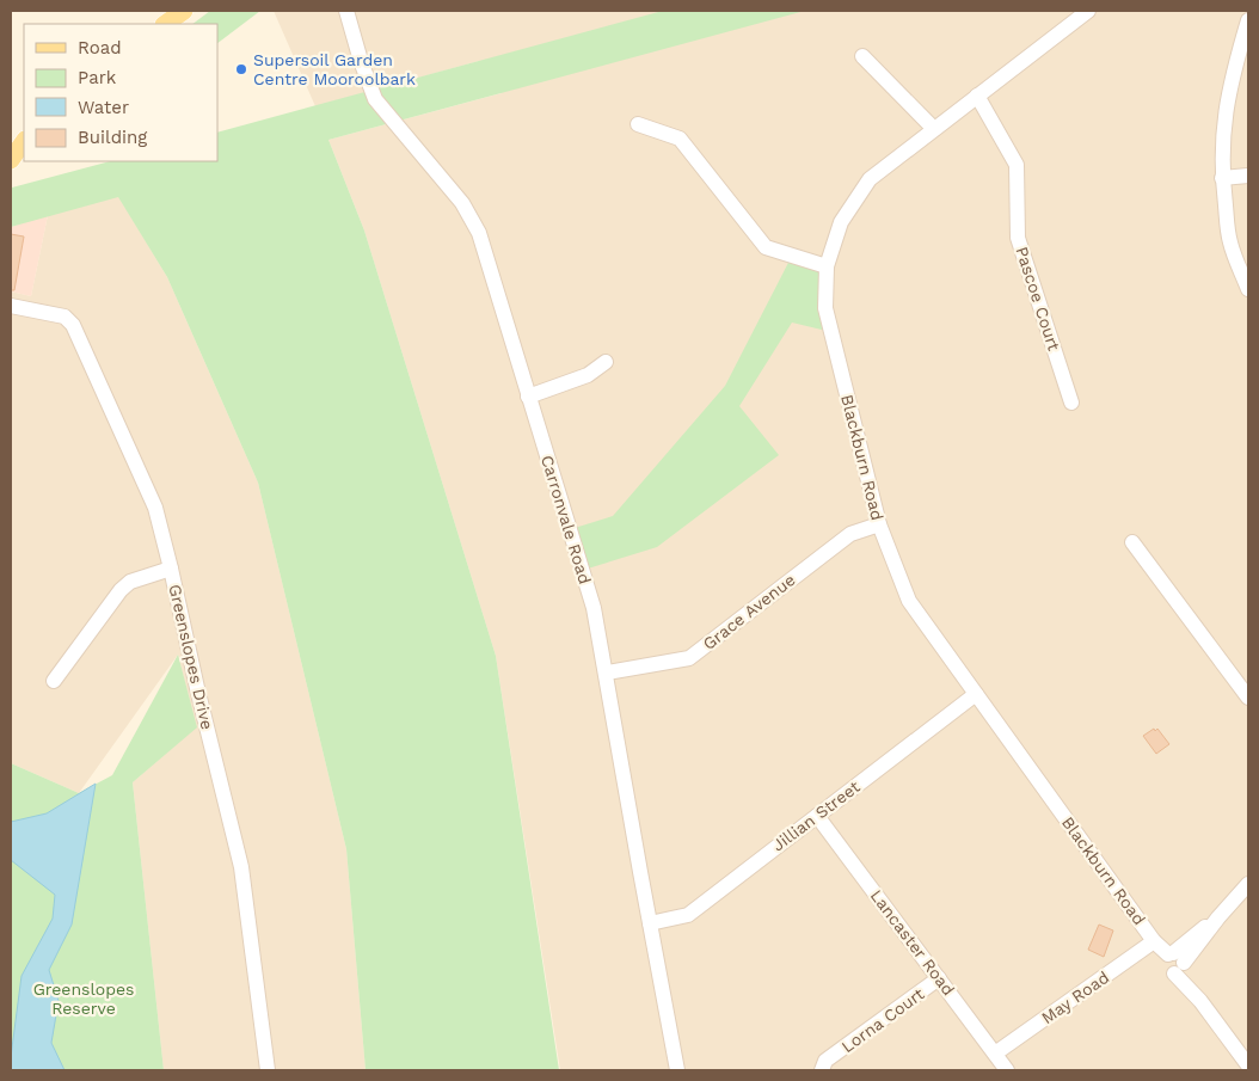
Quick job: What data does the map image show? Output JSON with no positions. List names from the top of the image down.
{
  "streets": {
    "street": [
      "Pascoe Court",
      "Blackburn Road",
      "Carronvale Road",
      "Grace Avenue",
      "Greenslopes Drive",
      "Jillian Street",
      "Lancaster Road",
      "May Road",
      "Lorna Court"
    ]
  },
  "crossings": [
    ["Pascoe Court", "Blackburn Road"],
    ["Blackburn Road", "Grace Avenue"],
    ["Blackburn Road", "Jillian Street"],
    ["Blackburn Road", "May Road"],
    ["Carronvale Road", "Grace Avenue"],
    ["Carronvale Road", "Jillian Street"],
    ["Jillian Street", "Lancaster Road"],
    ["Lancaster Road", "May Road"],
    ["Lancaster Road", "Lorna Court"]
  ],
  "parks": ["Greenslopes Reserve"],
  "places": ["Supersoil Garden Centre Mooroolbark"],
  "legend": [
    "Road",
    "Park",
    "Water",
    "Building"
  ]
}
